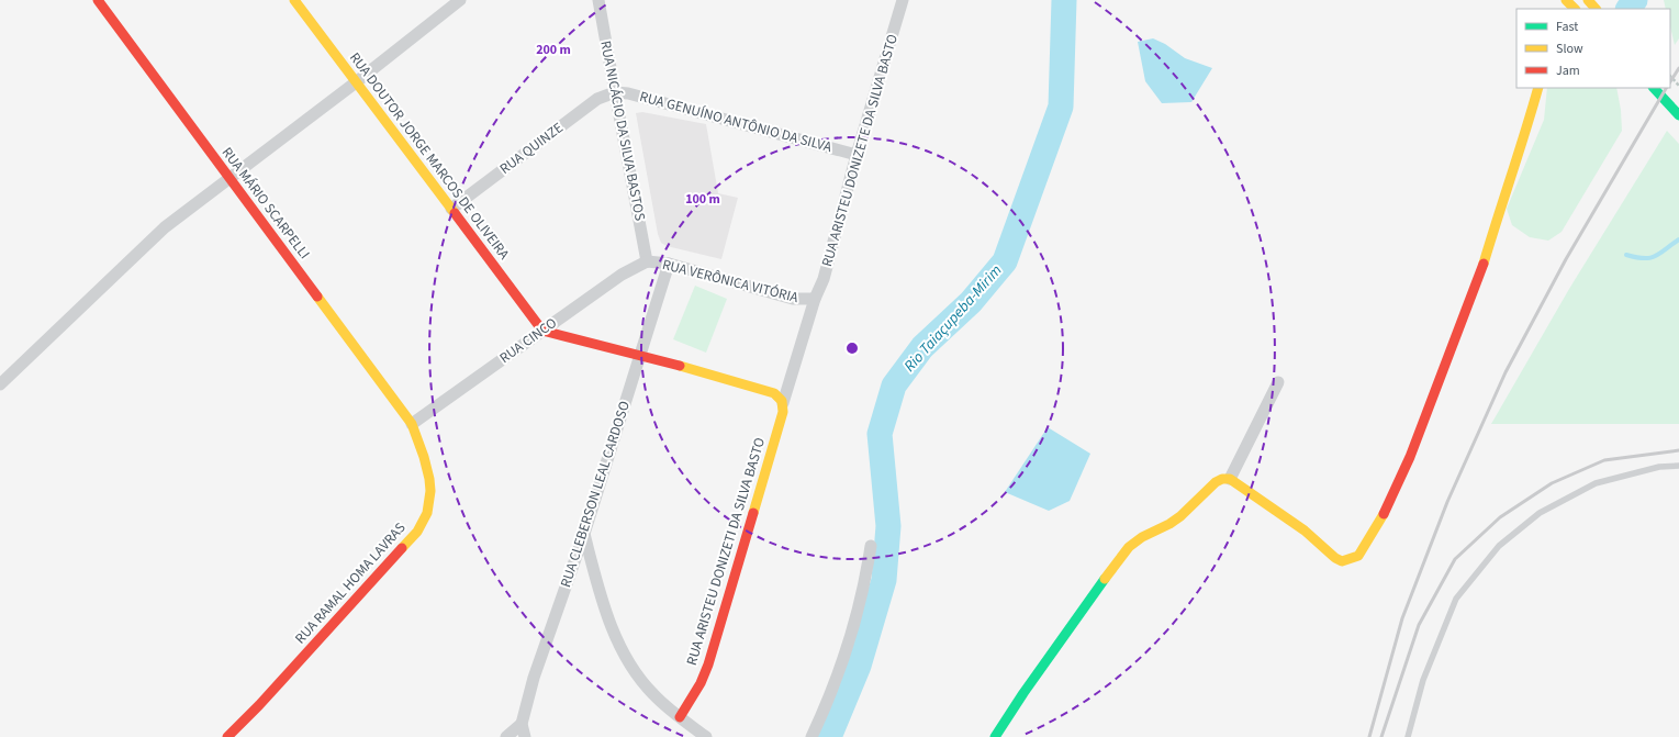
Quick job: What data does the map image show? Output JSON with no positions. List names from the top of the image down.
{
  "streets": {
    "main road": [
      "RUA DOUTOR JORGE MARCOS DE OLIVEIRA",
      "RUA MÁRIO SCARPELLI",
      "RUA ARISTEU DONIZETI DA SILVA BASTO",
      "RUA RAMAL HOMA LAVRAS"
    ],
    "street": [
      "RUA GENUÍNO ANTÔNIO DA SILVA",
      "RUA NICÁCIO DA SILVA BASTOS",
      "RUA QUINZE",
      "RUA ARISTEU DONIZETE DA SILVA BASTO",
      "RUA VERÔNICA VITÓRIA",
      "RUA CINCO",
      "RUA CLEBERSON LEAL CARDOSO"
    ]
  },
  "crossings": [
    ["RUA GENUÍNO ANTÔNIO DA SILVA", "RUA NICÁCIO DA SILVA BASTOS"],
    ["RUA GENUÍNO ANTÔNIO DA SILVA", "RUA QUINZE"],
    ["RUA GENUÍNO ANTÔNIO DA SILVA", "RUA ARISTEU DONIZETE DA SILVA BASTO"],
    ["RUA NICÁCIO DA SILVA BASTOS", "RUA QUINZE"],
    ["RUA NICÁCIO DA SILVA BASTOS", "RUA VERÔNICA VITÓRIA"],
    ["RUA NICÁCIO DA SILVA BASTOS", "RUA CINCO"],
    ["RUA QUINZE", "RUA DOUTOR JORGE MARCOS DE OLIVEIRA"],
    ["RUA ARISTEU DONIZETE DA SILVA BASTO", "RUA VERÔNICA VITÓRIA"],
    ["RUA ARISTEU DONIZETE DA SILVA BASTO", "RUA ARISTEU DONIZETI DA SILVA BASTO"],
    ["RUA DOUTOR JORGE MARCOS DE OLIVEIRA", "RUA CINCO"],
    ["RUA MÁRIO SCARPELLI", "RUA CINCO"],
    ["RUA MÁRIO SCARPELLI", "RUA RAMAL HOMA LAVRAS"],
    ["RUA VERÔNICA VITÓRIA", "RUA CINCO"],
    ["RUA VERÔNICA VITÓRIA", "RUA CLEBERSON LEAL CARDOSO"],
    ["RUA CINCO", "RUA RAMAL HOMA LAVRAS"]
  ],
  "water": ["Rio Taiaçupeba-Mirim"],
  "legend": ["Fast", "Slow", "Jam"],
  "rings": ["200 m", "100 m"]
}
